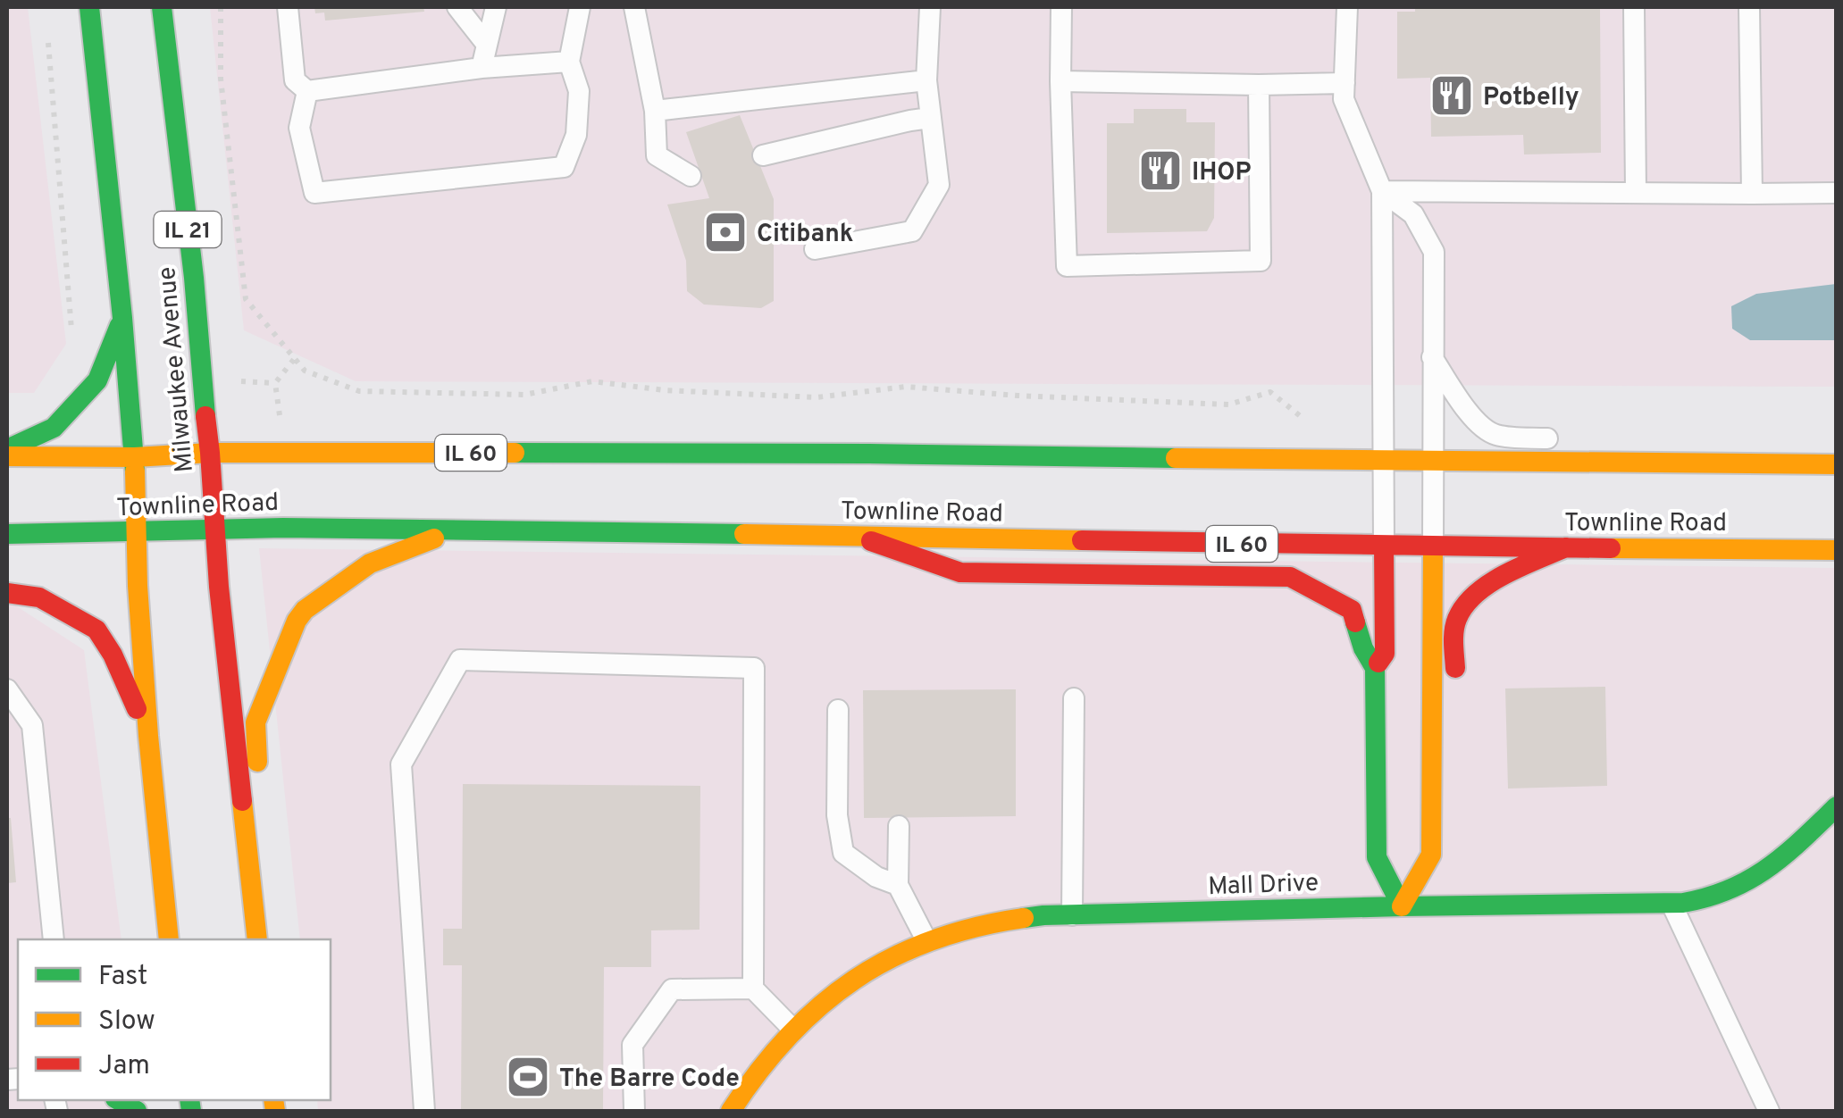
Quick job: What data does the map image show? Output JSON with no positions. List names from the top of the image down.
{
  "streets": {
    "main road": [
      "IL 21",
      "Milwaukee Avenue",
      "IL 60",
      "Townline Road",
      "Mall Drive"
    ]
  },
  "crossings": [
    ["Milwaukee Avenue", "Townline Road"]
  ],
  "places": {
    "restaurant": ["Potbelly", "IHOP"],
    "bank": ["Citibank"],
    "sports": ["The Barre Code"]
  },
  "legend": ["Fast", "Slow", "Jam"]
}
